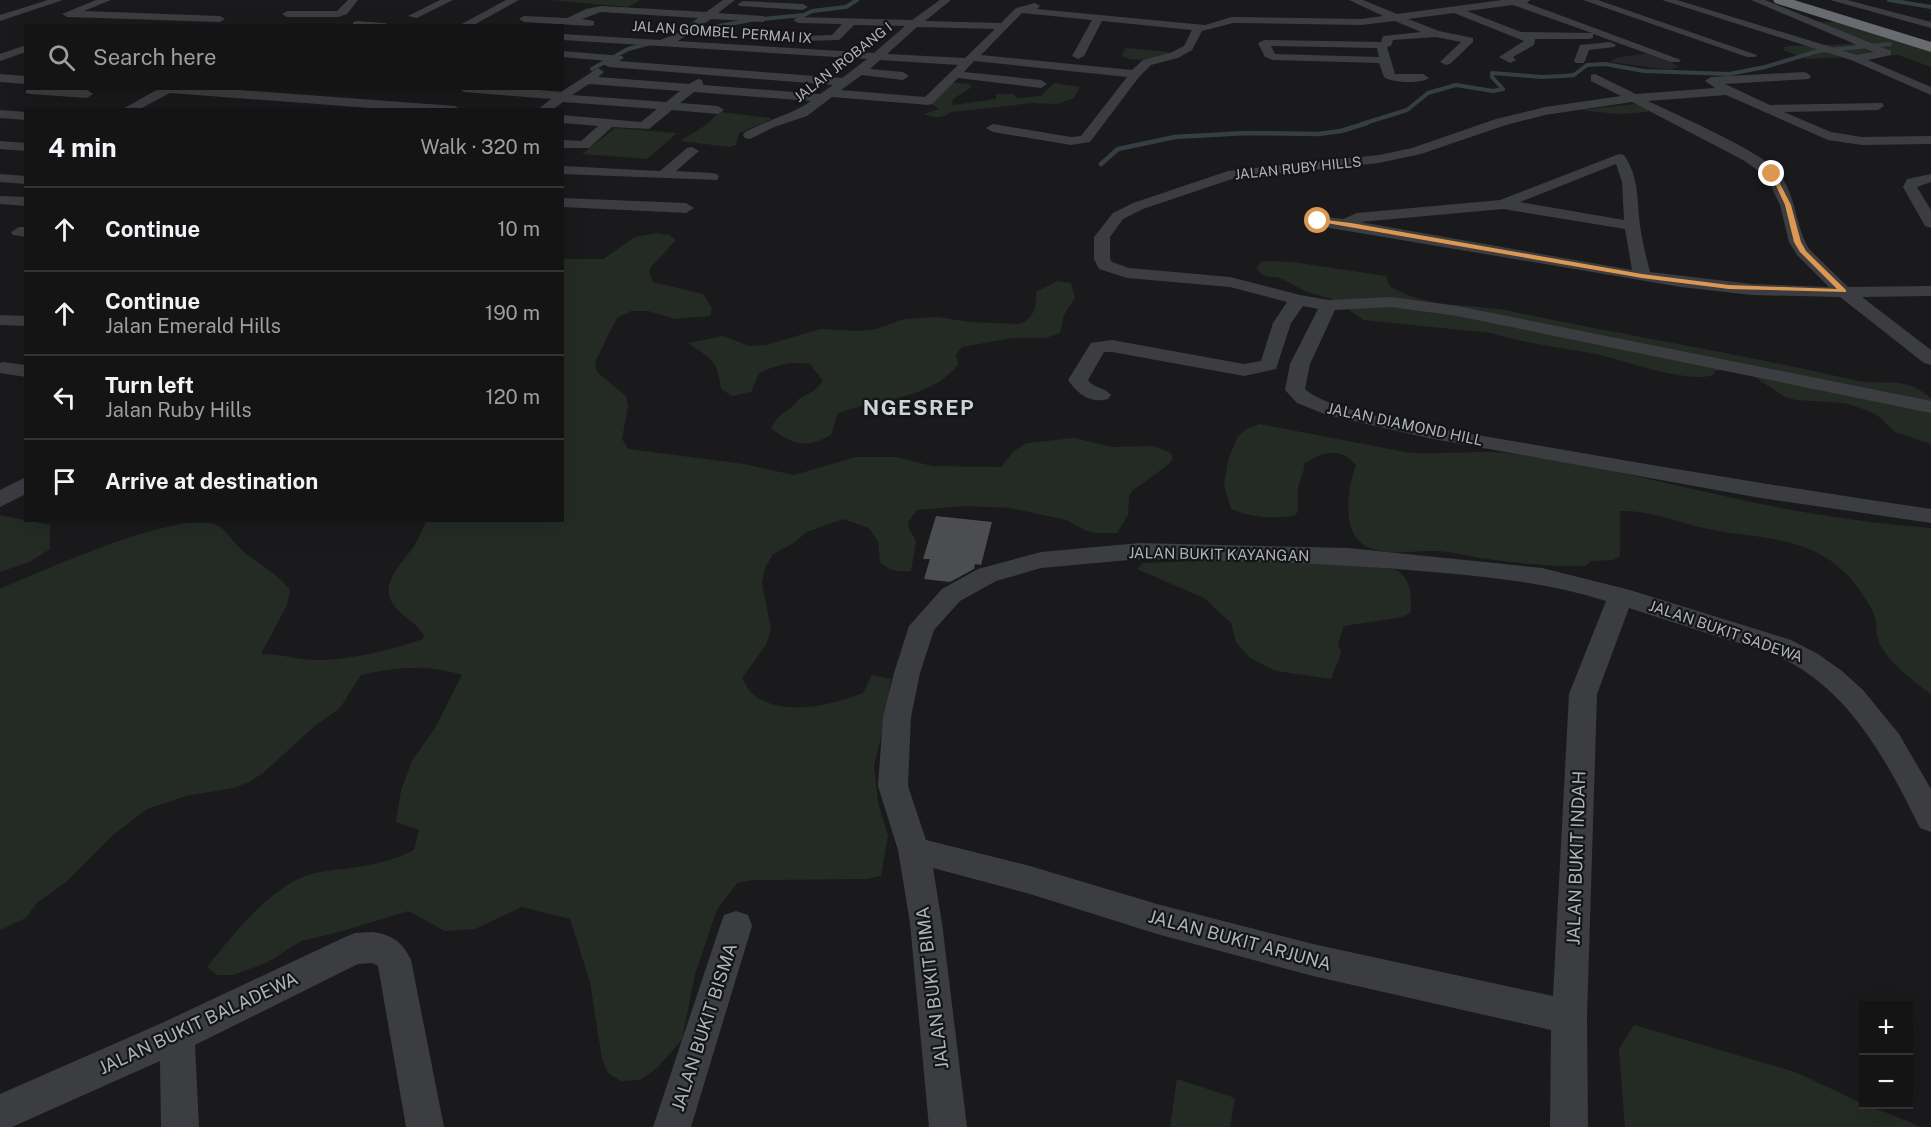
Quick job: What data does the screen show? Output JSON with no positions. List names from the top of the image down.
{
  "streets": {
    "street": [
      "JALAN GOMBEL PERMAI IX",
      "JALAN JROBANG I",
      "JALAN RUBY HILLS",
      "JALAN DIAMOND HILL",
      "JALAN BUKIT KAYANGAN",
      "JALAN BUKIT SADEWA",
      "JALAN BUKIT INDAH",
      "JALAN BUKIT ARJUNA",
      "JALAN BUKIT BIMA",
      "JALAN BUKIT BALADEWA",
      "JALAN BUKIT BISMA"
    ]
  },
  "crossings": [
    ["JALAN GOMBEL PERMAI IX", "JALAN JROBANG I"],
    ["JALAN RUBY HILLS", "JALAN DIAMOND HILL"],
    ["JALAN BUKIT KAYANGAN", "JALAN BUKIT SADEWA"],
    ["JALAN BUKIT KAYANGAN", "JALAN BUKIT INDAH"],
    ["JALAN BUKIT KAYANGAN", "JALAN BUKIT ARJUNA"],
    ["JALAN BUKIT KAYANGAN", "JALAN BUKIT BIMA"],
    ["JALAN BUKIT SADEWA", "JALAN BUKIT INDAH"],
    ["JALAN BUKIT INDAH", "JALAN BUKIT ARJUNA"],
    ["JALAN BUKIT ARJUNA", "JALAN BUKIT BIMA"]
  ],
  "districts": ["NGESREP"],
  "page": {
    "search": "Search here",
    "heading": ["4 min", "Walk · 320 m"],
    "list": [
      ["Continue", "10 m"],
      ["Continue", "Jalan Emerald Hills", "190 m"],
      ["Turn left", "Jalan Ruby Hills", "120 m"],
      "Arrive at destination"
    ],
    "map_buttons": ["+", "−"]
  }
}
